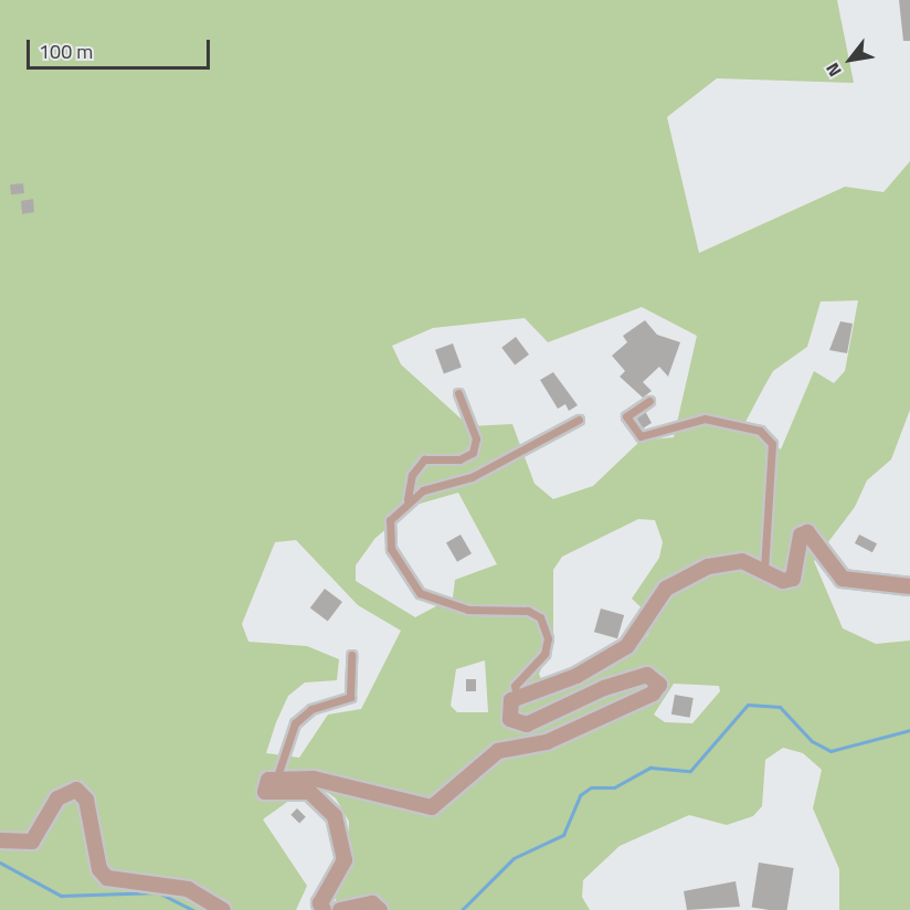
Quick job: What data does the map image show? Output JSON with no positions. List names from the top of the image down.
{
  "scale_bar": "100 m",
  "north": "bottom left"
}
